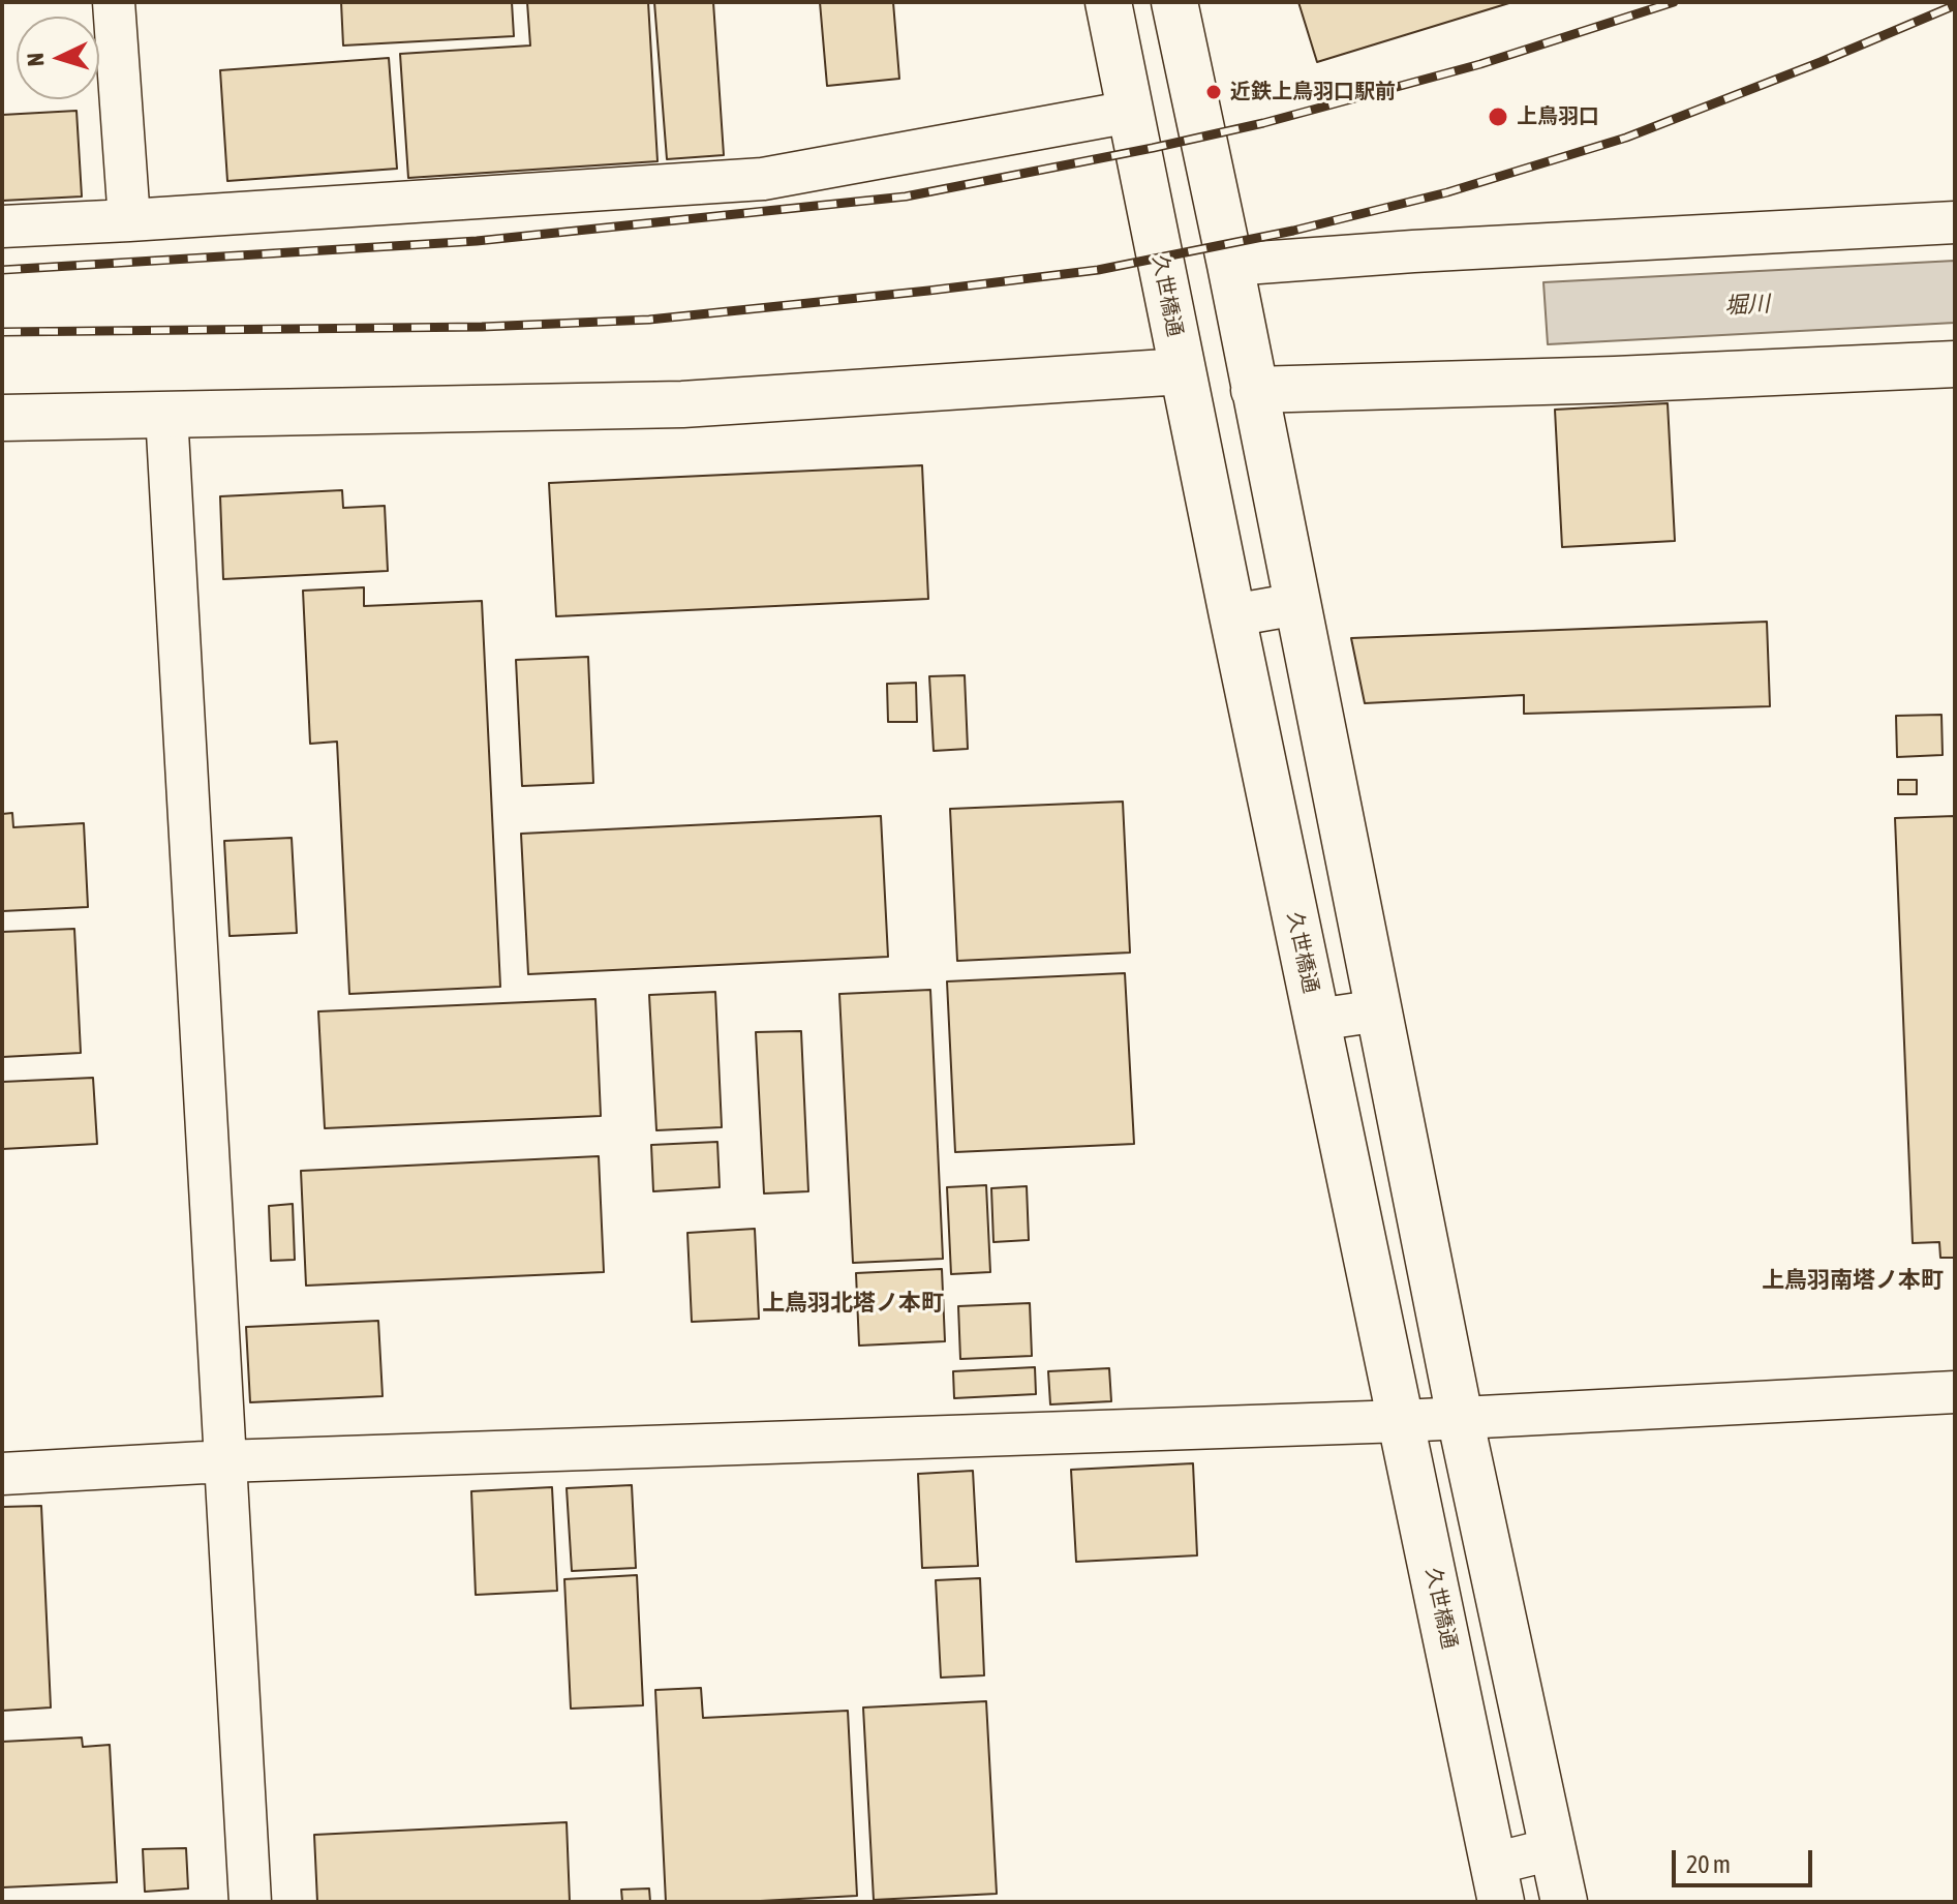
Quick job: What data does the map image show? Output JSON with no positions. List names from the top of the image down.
{
  "streets": {
    "street": ["久世橋通"]
  },
  "districts": ["上鳥羽南塔ノ本町", "上鳥羽北塔ノ本町"],
  "water": ["堀川"],
  "places": ["近鉄上鳥羽口駅前", "上鳥羽口"],
  "scale_bar": "20 m",
  "north": "left"
}
